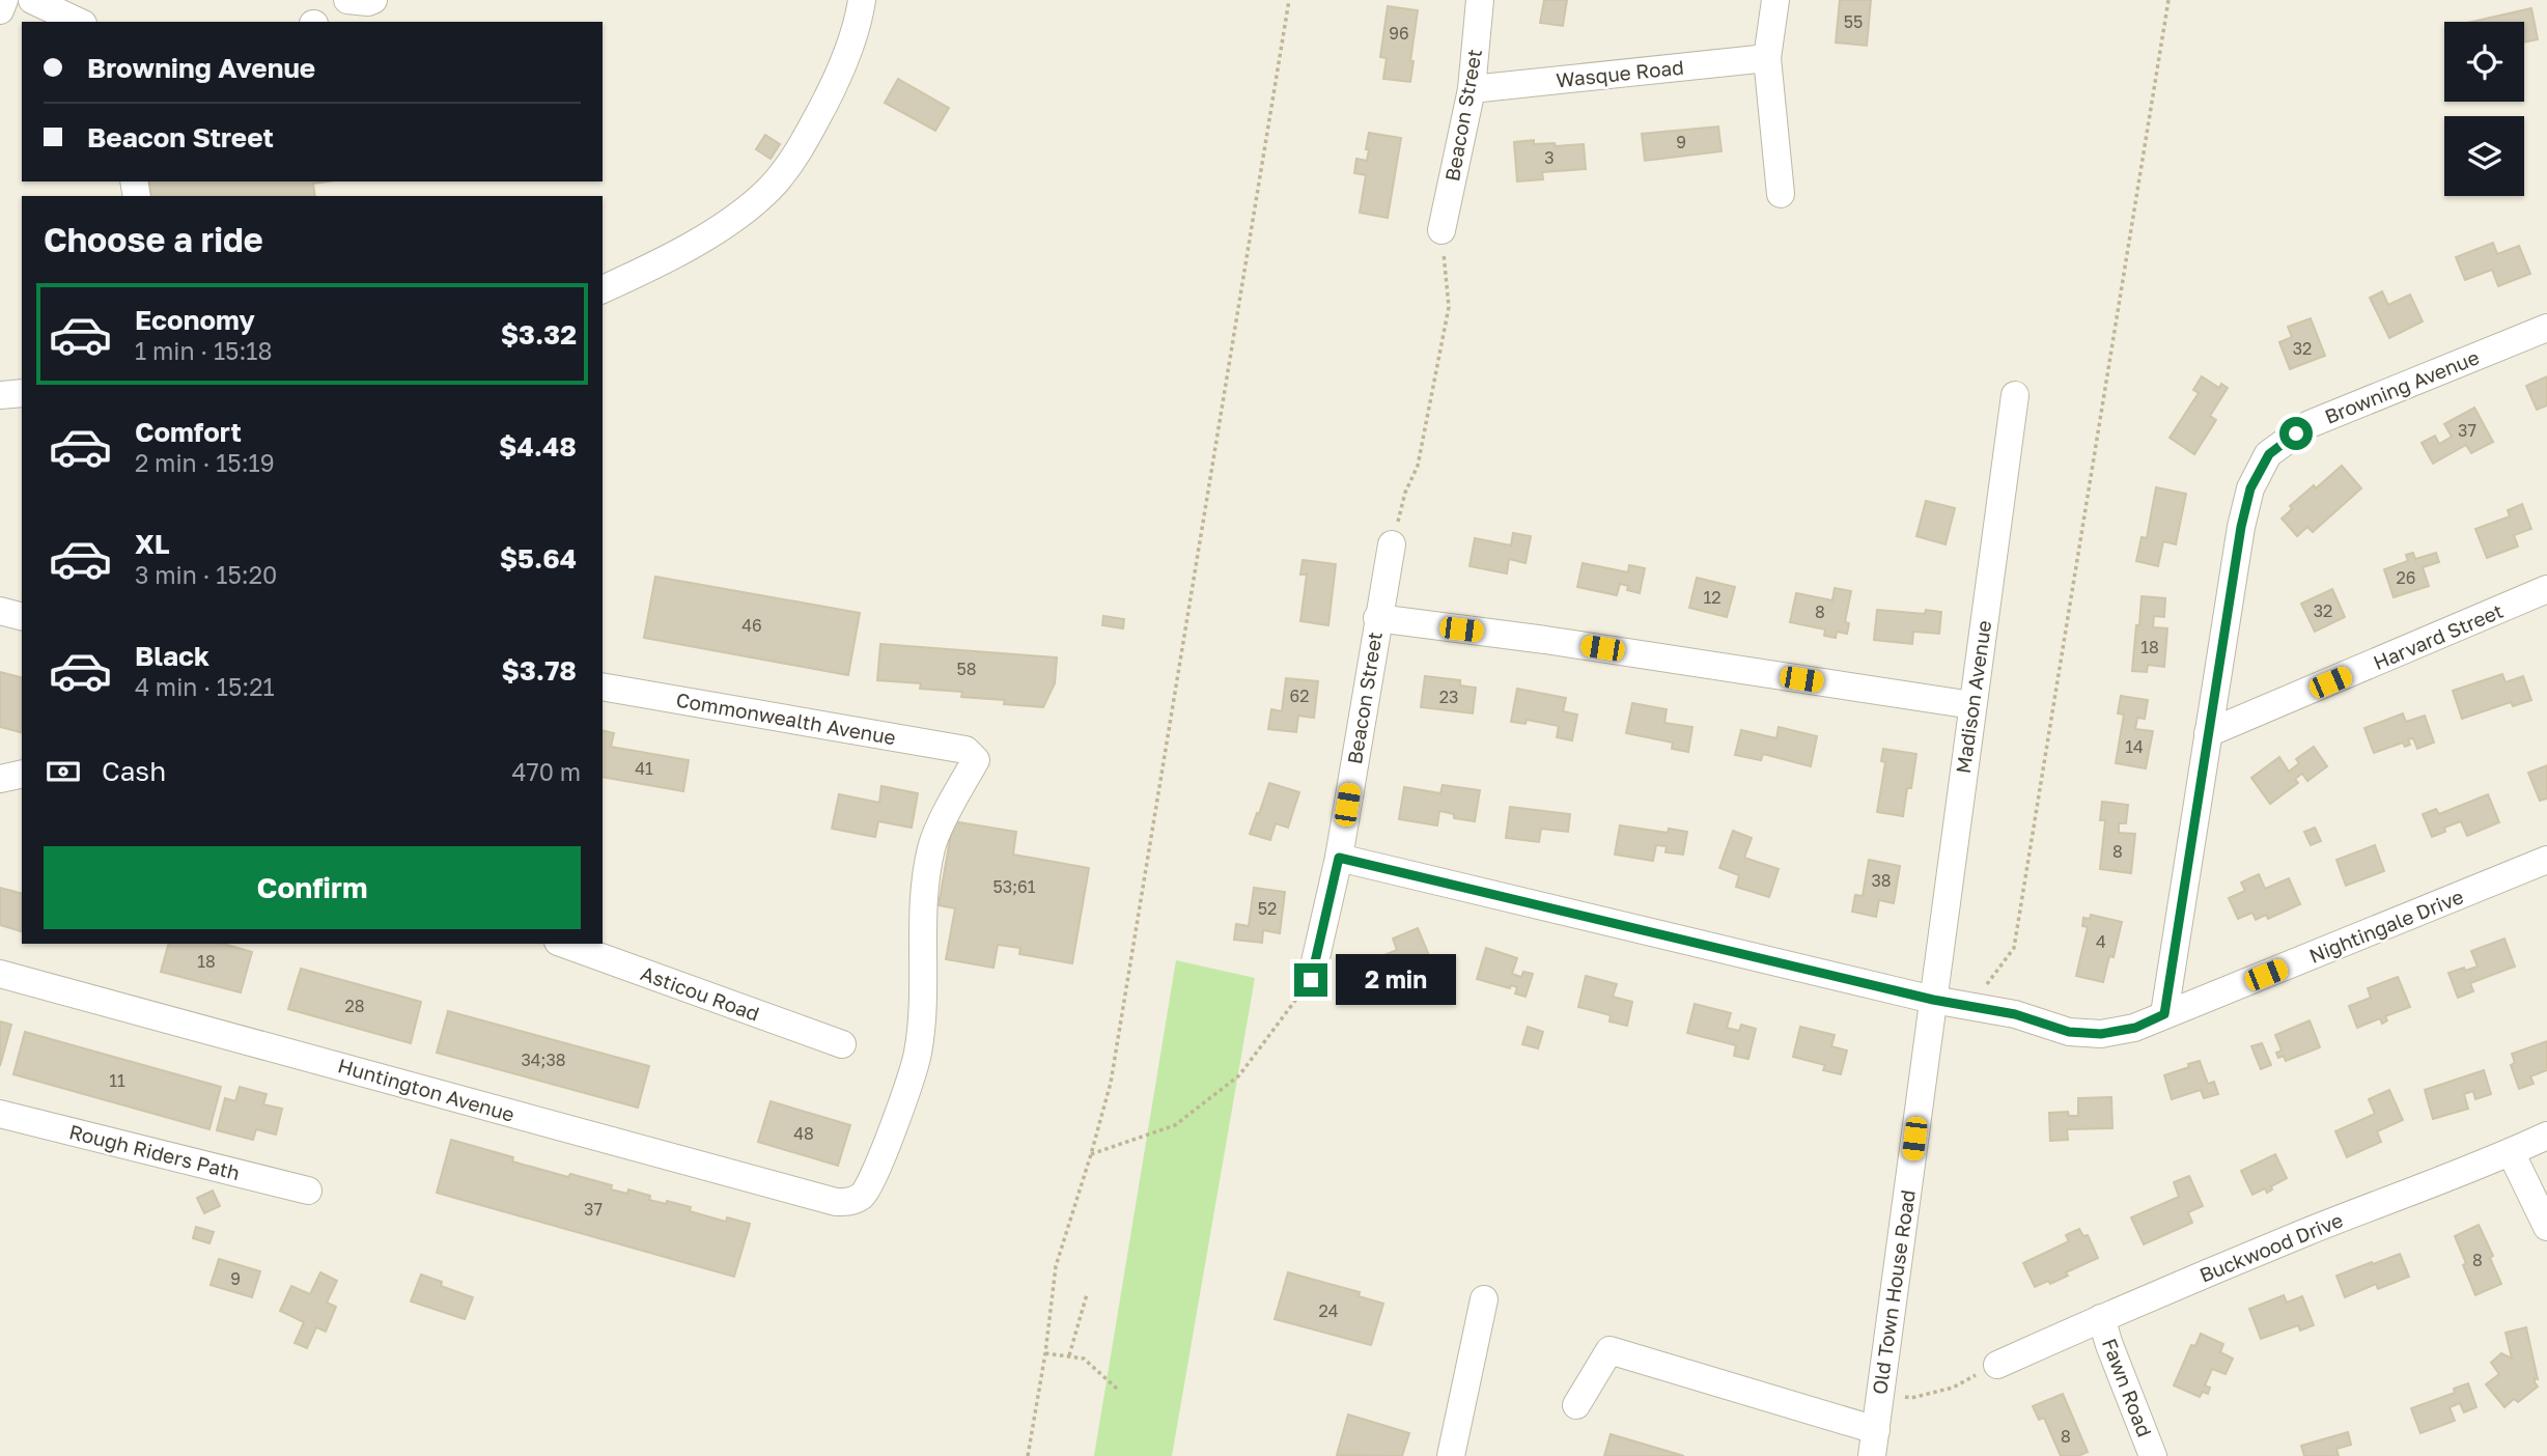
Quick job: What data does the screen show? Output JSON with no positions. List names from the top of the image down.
{
  "streets": {
    "street": [
      "Wasque Road",
      "Beacon Street",
      "Browning Avenue",
      "Harvard Street",
      "Madison Avenue",
      "Commonwealth Avenue",
      "Nightingale Drive",
      "Asticou Road",
      "Huntington Avenue",
      "Rough Riders Path",
      "Buckwood Drive",
      "Old Town House Road",
      "Fawn Road"
    ]
  },
  "crossings": [
    ["Wasque Road", "Beacon Street"],
    ["Beacon Street", "Nightingale Drive"],
    ["Browning Avenue", "Harvard Street"],
    ["Browning Avenue", "Nightingale Drive"],
    ["Madison Avenue", "Nightingale Drive"],
    ["Madison Avenue", "Old Town House Road"],
    ["Commonwealth Avenue", "Huntington Avenue"],
    ["Nightingale Drive", "Old Town House Road"],
    ["Buckwood Drive", "Fawn Road"]
  ],
  "house_numbers": [
    "55",
    "96",
    "9",
    "3",
    "32",
    "37",
    "26",
    "12",
    "32",
    "8",
    "46",
    "18",
    "58",
    "62",
    "23",
    "14",
    "41",
    "8",
    "38",
    "53;61",
    "52",
    "4",
    "18",
    "28",
    "34;38",
    "11",
    "48",
    "37",
    "8",
    "9",
    "24",
    "8"
  ],
  "page": {
    "banner": ["Browning Avenue", "Beacon Street"],
    "heading": "Choose a ride",
    "list": [
      {
        "name": "Economy",
        "note": "1 min · 15:18",
        "value": "$3.32"
      },
      {
        "name": "Comfort",
        "note": "2 min · 15:19",
        "value": "$4.48"
      },
      {
        "name": "XL",
        "note": "3 min · 15:20",
        "value": "$5.64"
      },
      {
        "name": "Black",
        "note": "4 min · 15:21",
        "value": "$3.78"
      }
    ],
    "pay": ["Cash", "470 m"],
    "buttons": "Confirm",
    "bubble": "2 min"
  }
}
